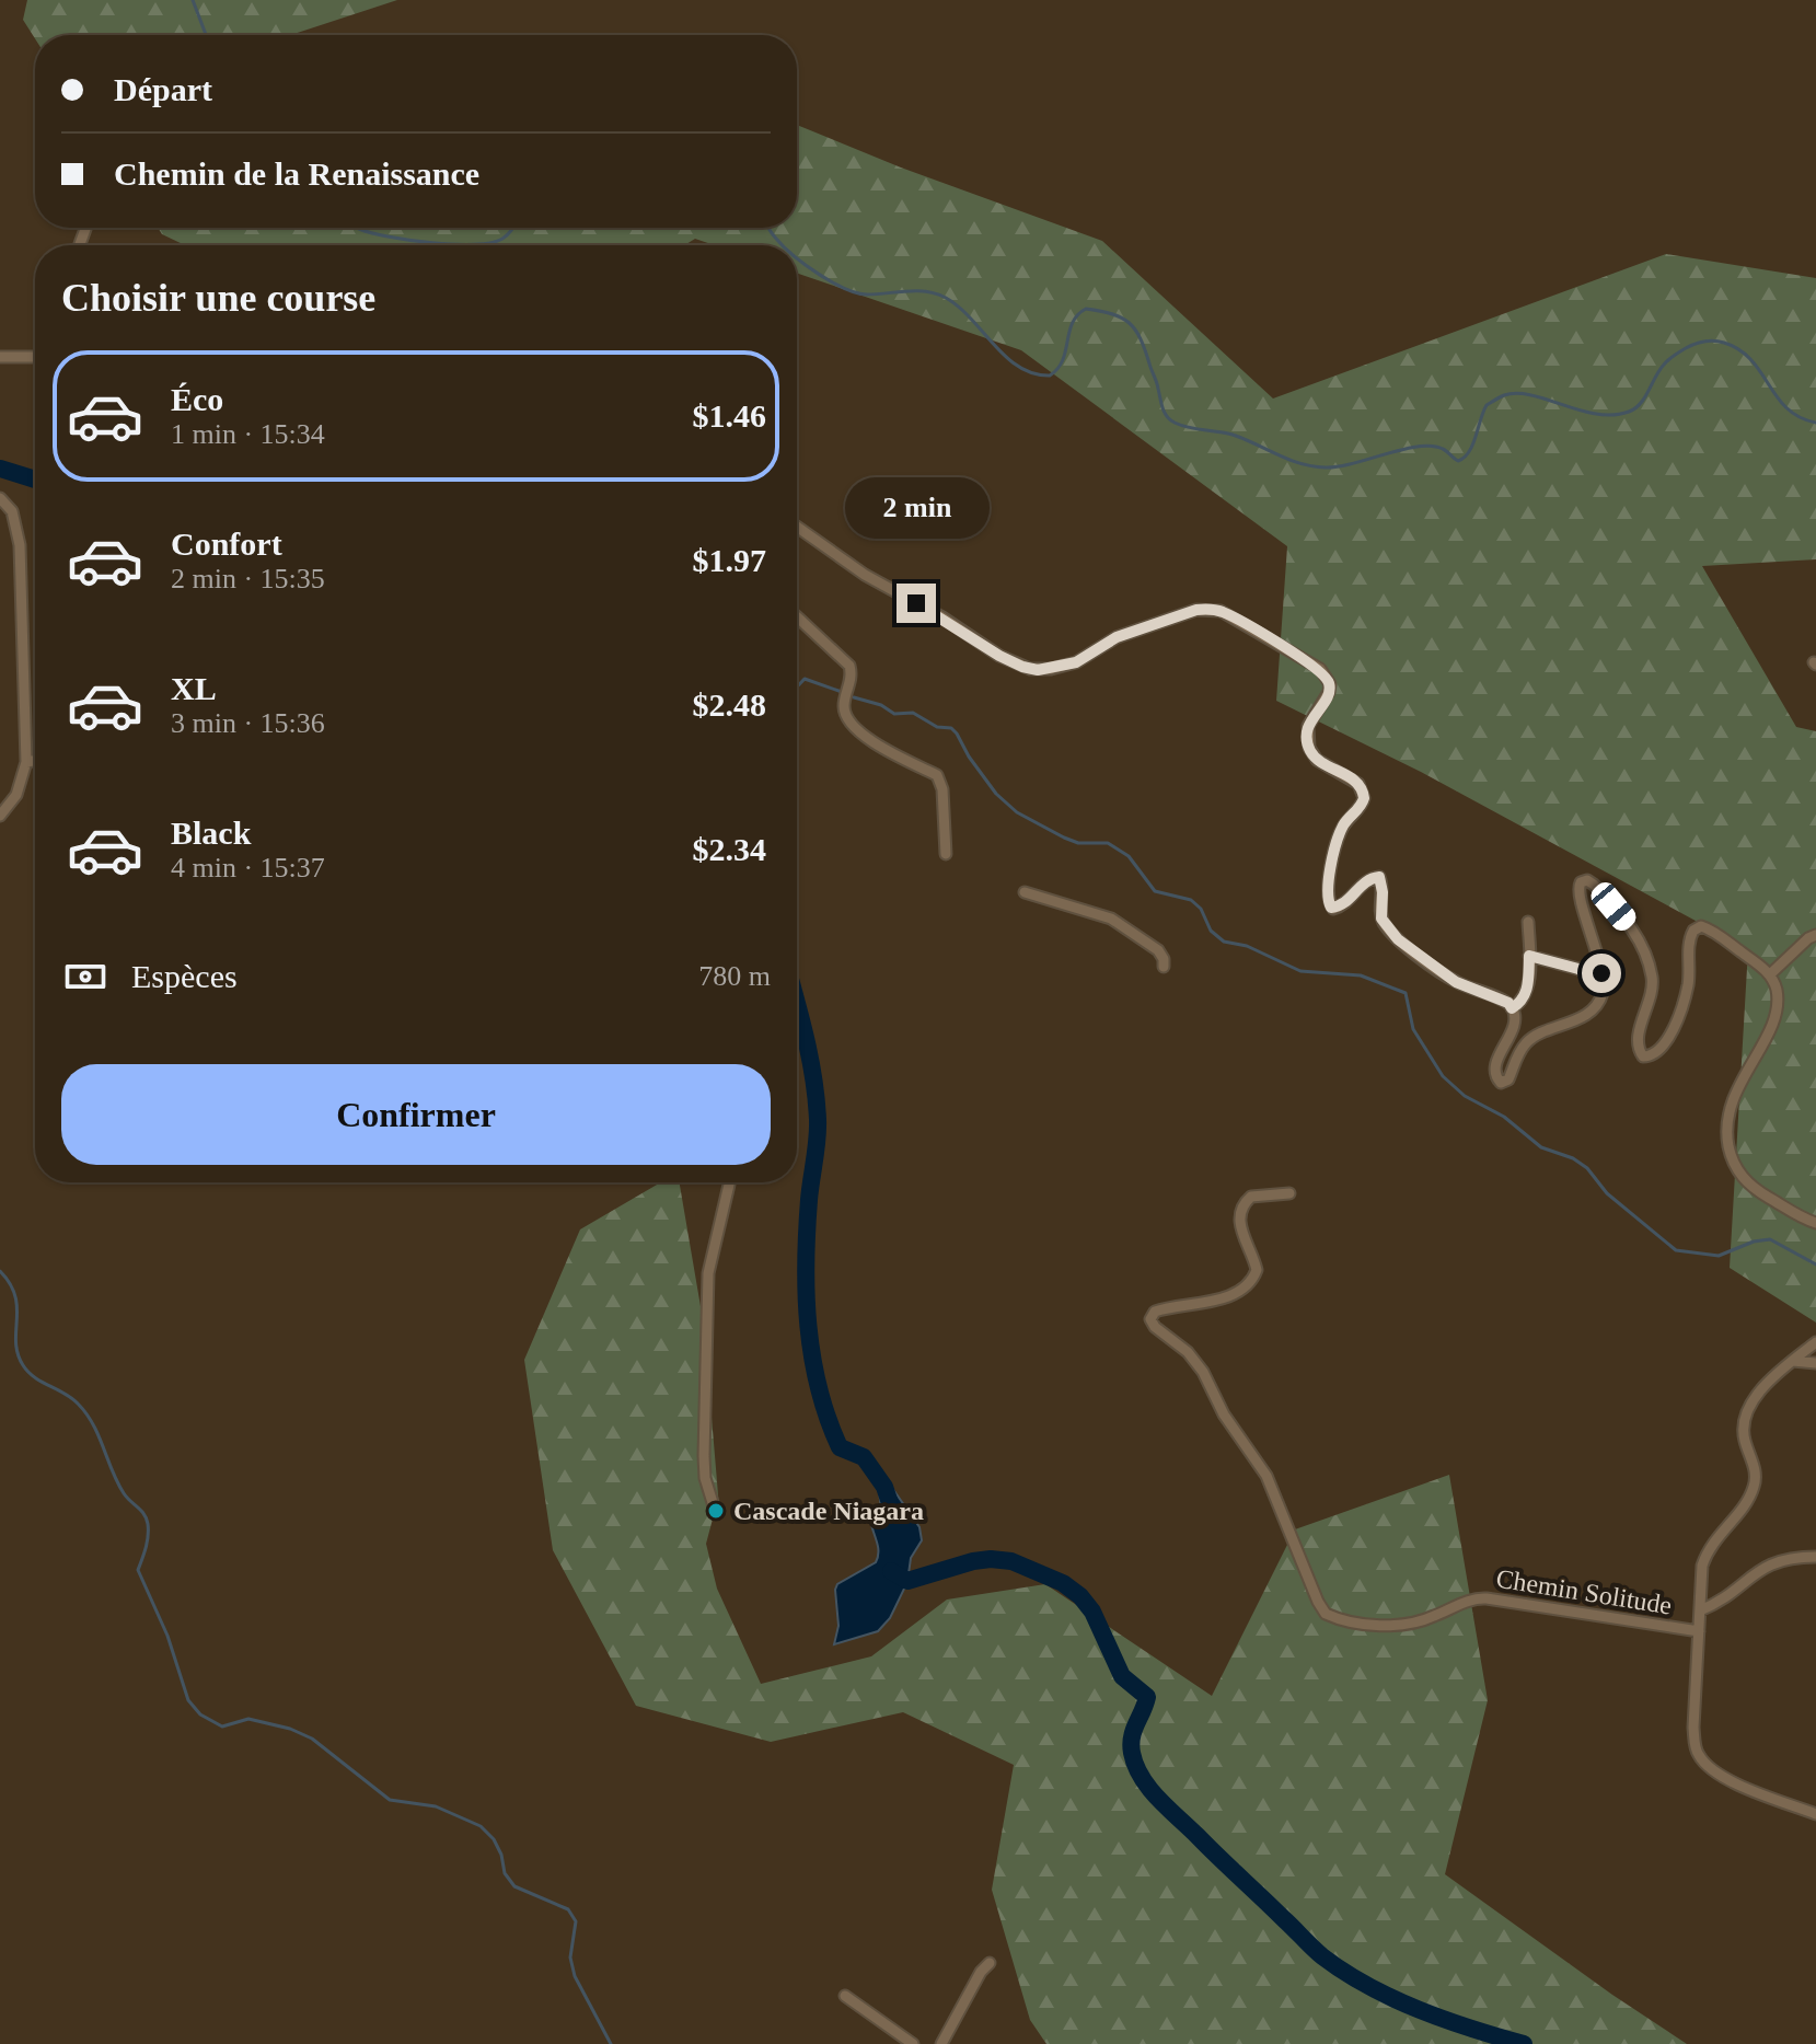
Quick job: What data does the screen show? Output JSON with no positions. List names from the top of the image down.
{
  "streets": {
    "street": ["Chemin Solitude"]
  },
  "places": ["Cascade Niagara"],
  "page": {
    "banner": ["Départ", "Chemin de la Renaissance"],
    "heading": "Choisir une course",
    "list": [
      {
        "name": "Éco",
        "note": "1 min · 15:34",
        "value": "$1.46"
      },
      {
        "name": "Confort",
        "note": "2 min · 15:35",
        "value": "$1.97"
      },
      {
        "name": "XL",
        "note": "3 min · 15:36",
        "value": "$2.48"
      },
      {
        "name": "Black",
        "note": "4 min · 15:37",
        "value": "$2.34"
      }
    ],
    "bubble": "2 min",
    "pay": ["Espèces", "780 m"],
    "buttons": "Confirmer"
  }
}
